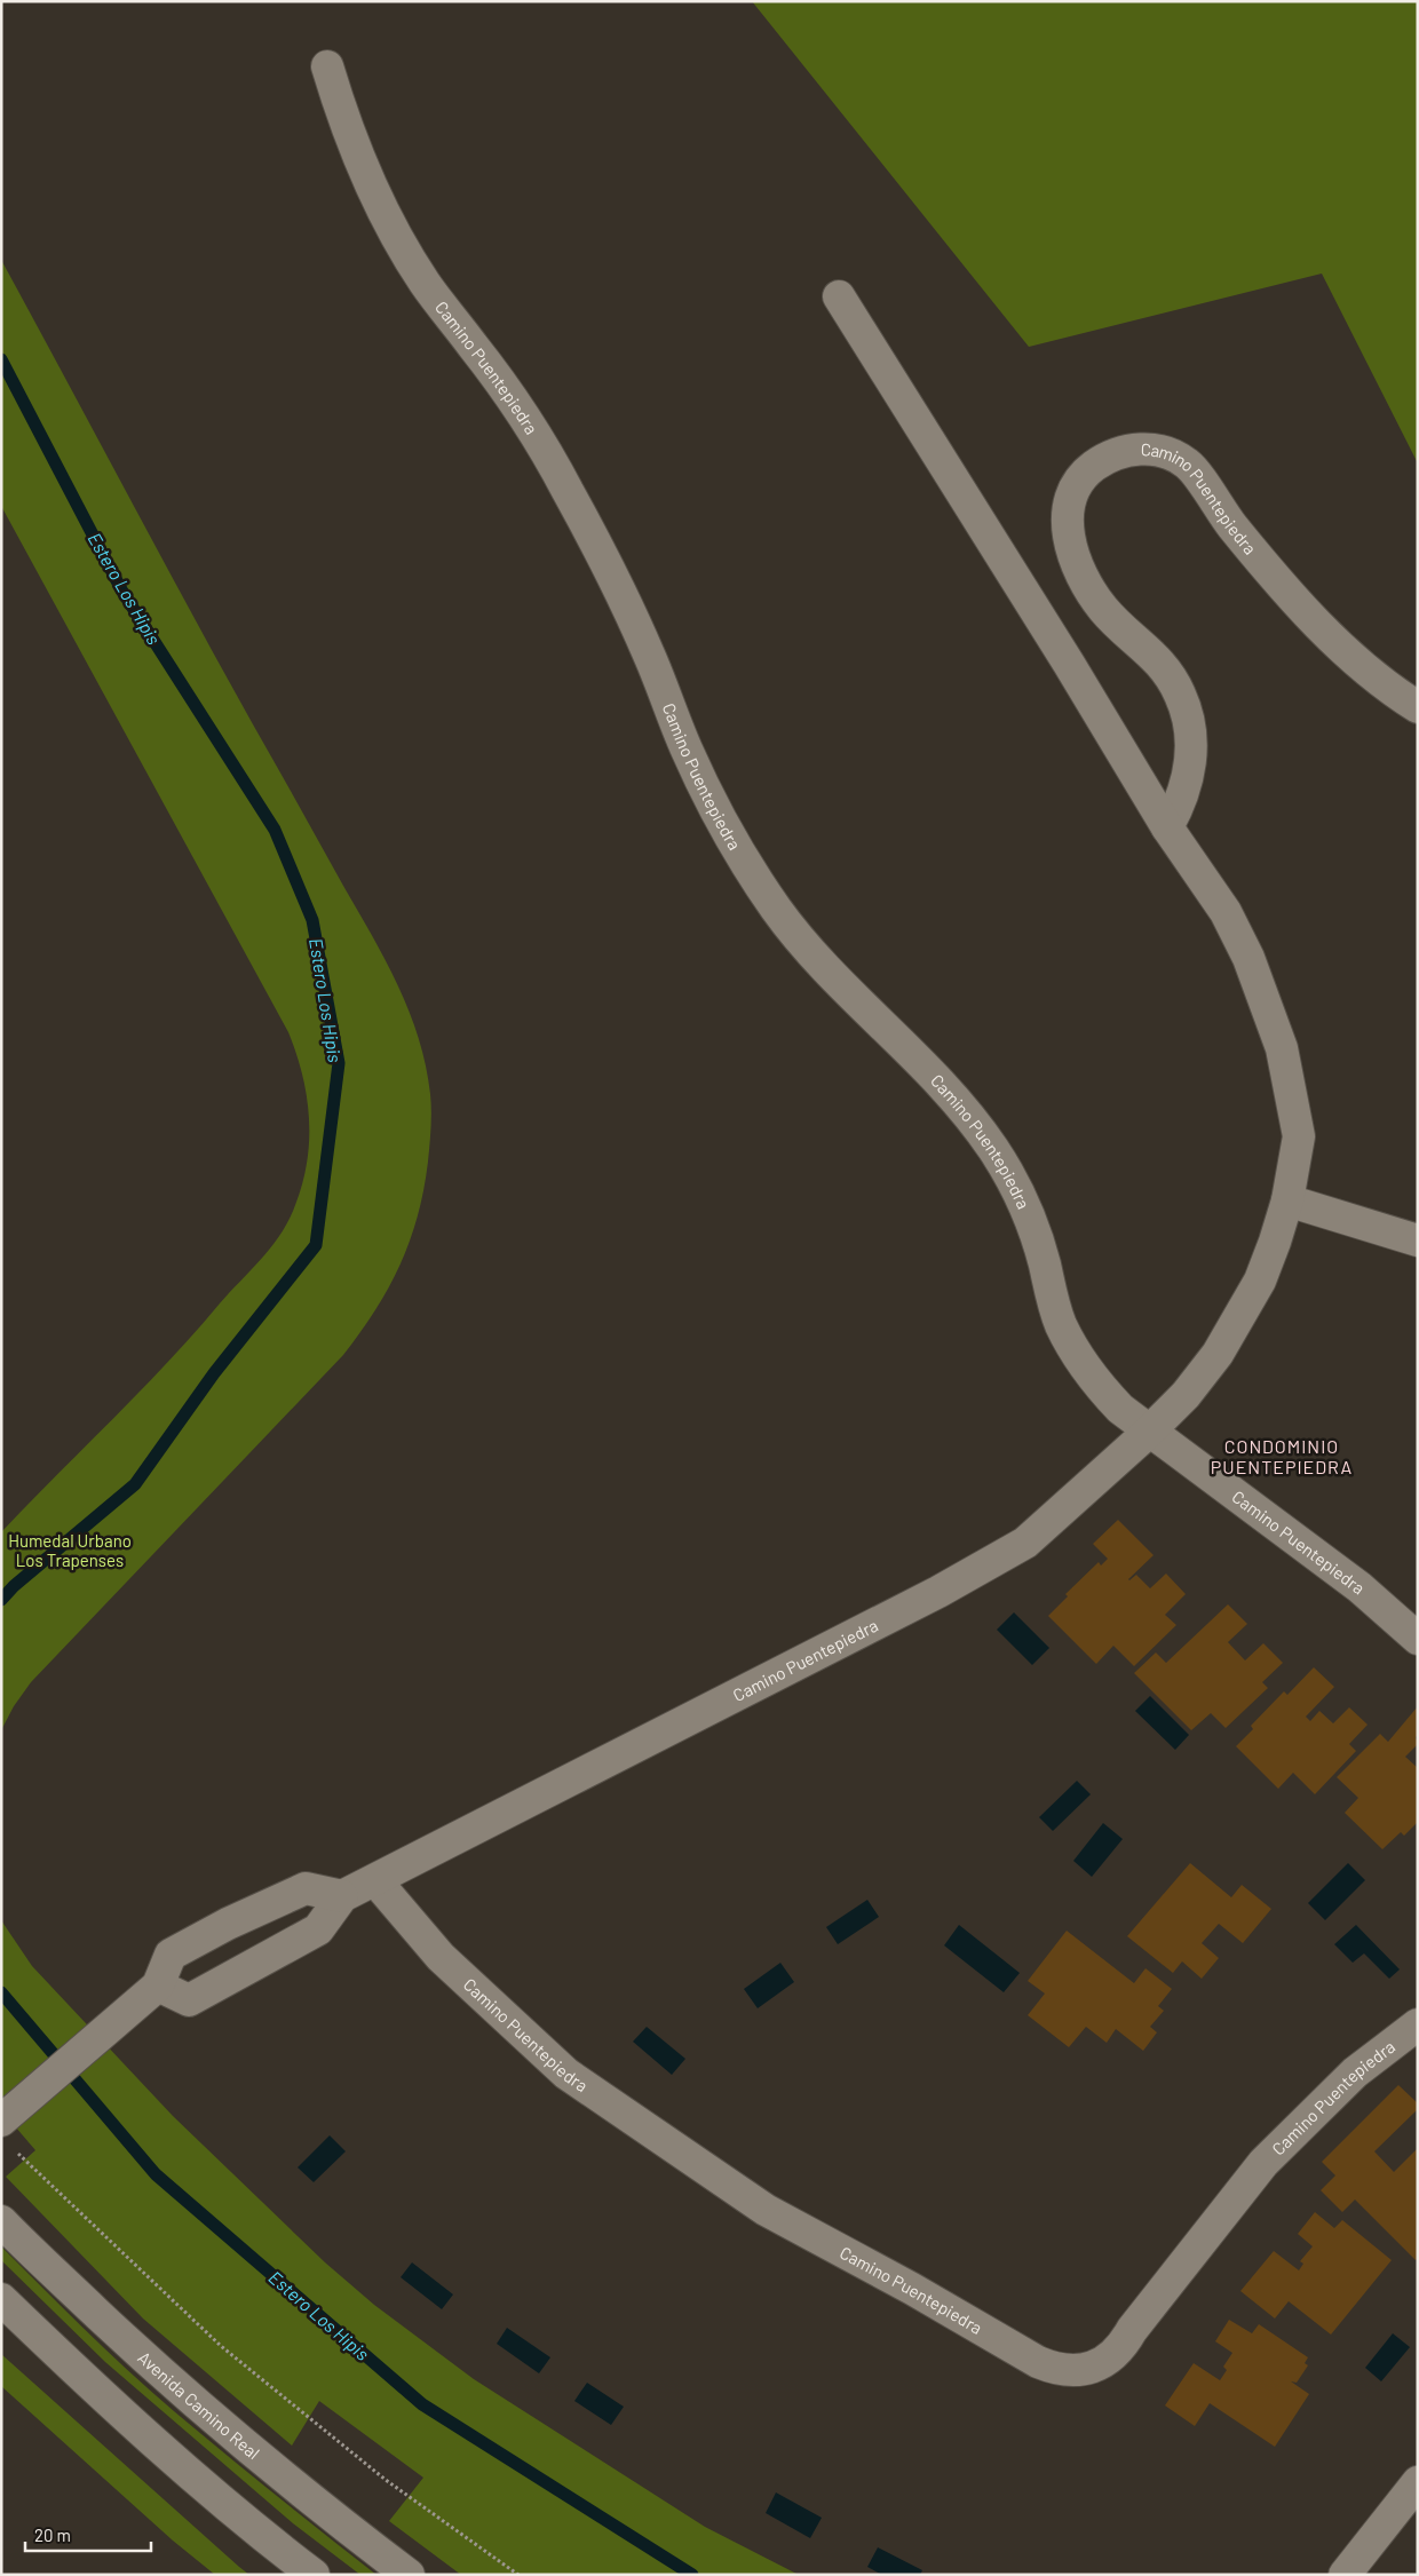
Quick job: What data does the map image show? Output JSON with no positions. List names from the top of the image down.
{
  "streets": {
    "street": ["Camino Puentepiedra", "Avenida Camino Real"]
  },
  "districts": ["CONDOMINIO PUENTEPIEDRA"],
  "water": ["Estero Los Hipis"],
  "parks": ["Humedal Urbano Los Trapenses"],
  "scale_bar": "20 m"
}
